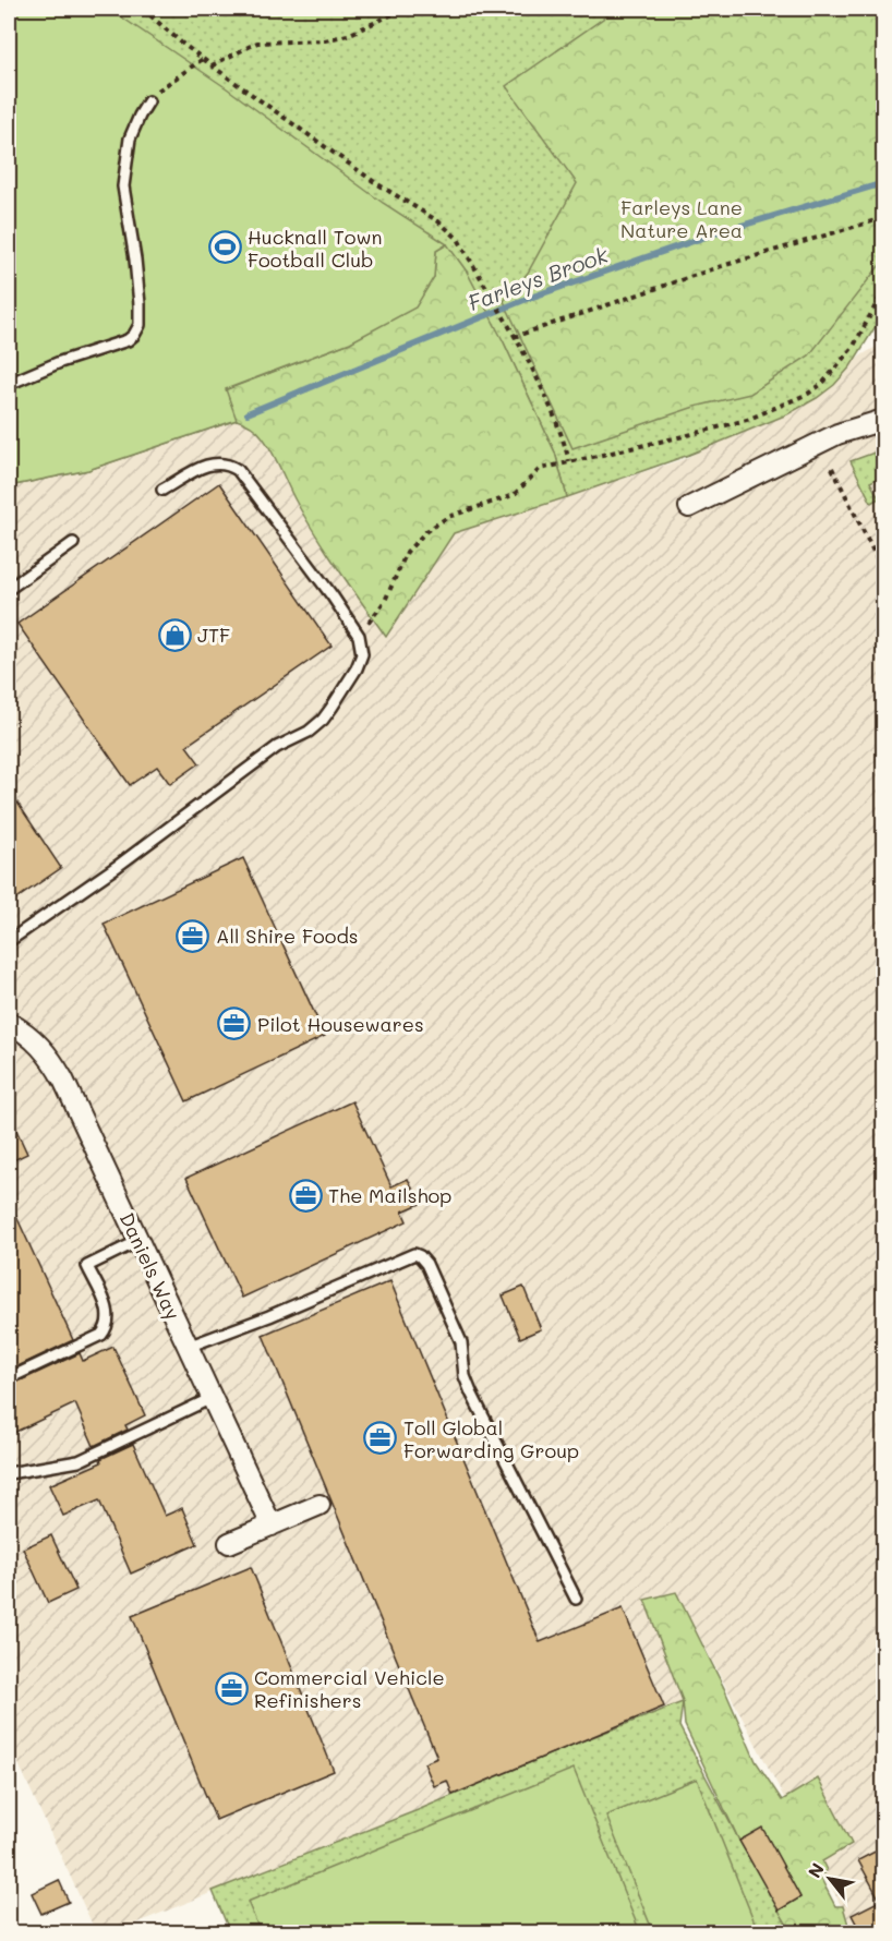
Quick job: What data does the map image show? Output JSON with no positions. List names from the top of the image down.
{
  "streets": {
    "street": ["Daniels Way"]
  },
  "water": ["Farleys Brook"],
  "parks": ["Farleys Lane Nature Area"],
  "places": {
    "sports": ["Hucknall Town Football Club"],
    "shop": ["JTF"],
    "office": [
      "All Shire Foods",
      "Pilot Housewares",
      "The Mailshop",
      "Toll Global Forwarding Group",
      "Commercial Vehicle Refinishers"
    ]
  },
  "north": "top left"
}
